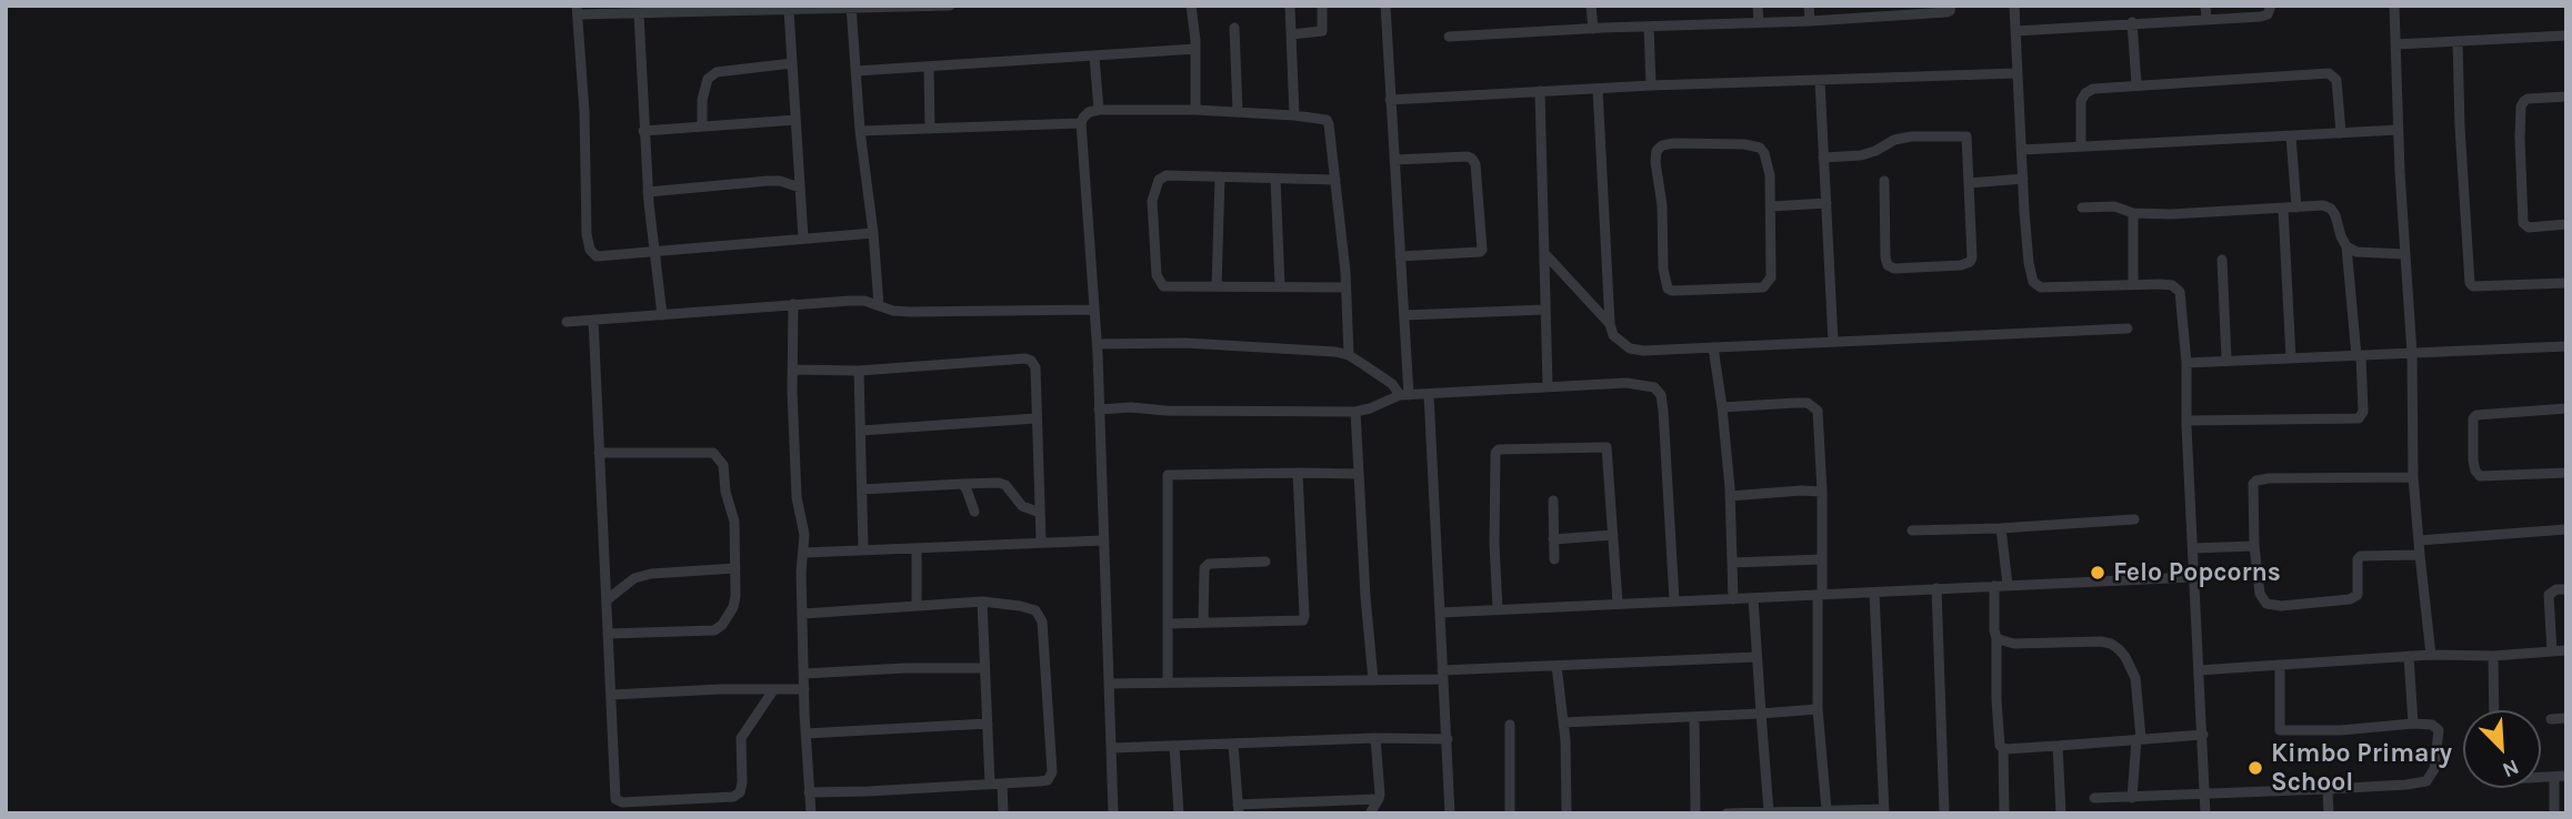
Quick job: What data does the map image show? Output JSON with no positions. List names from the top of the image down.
{
  "places": ["Felo Popcorns", "Kimbo Primary School"],
  "north": "bottom right"
}
